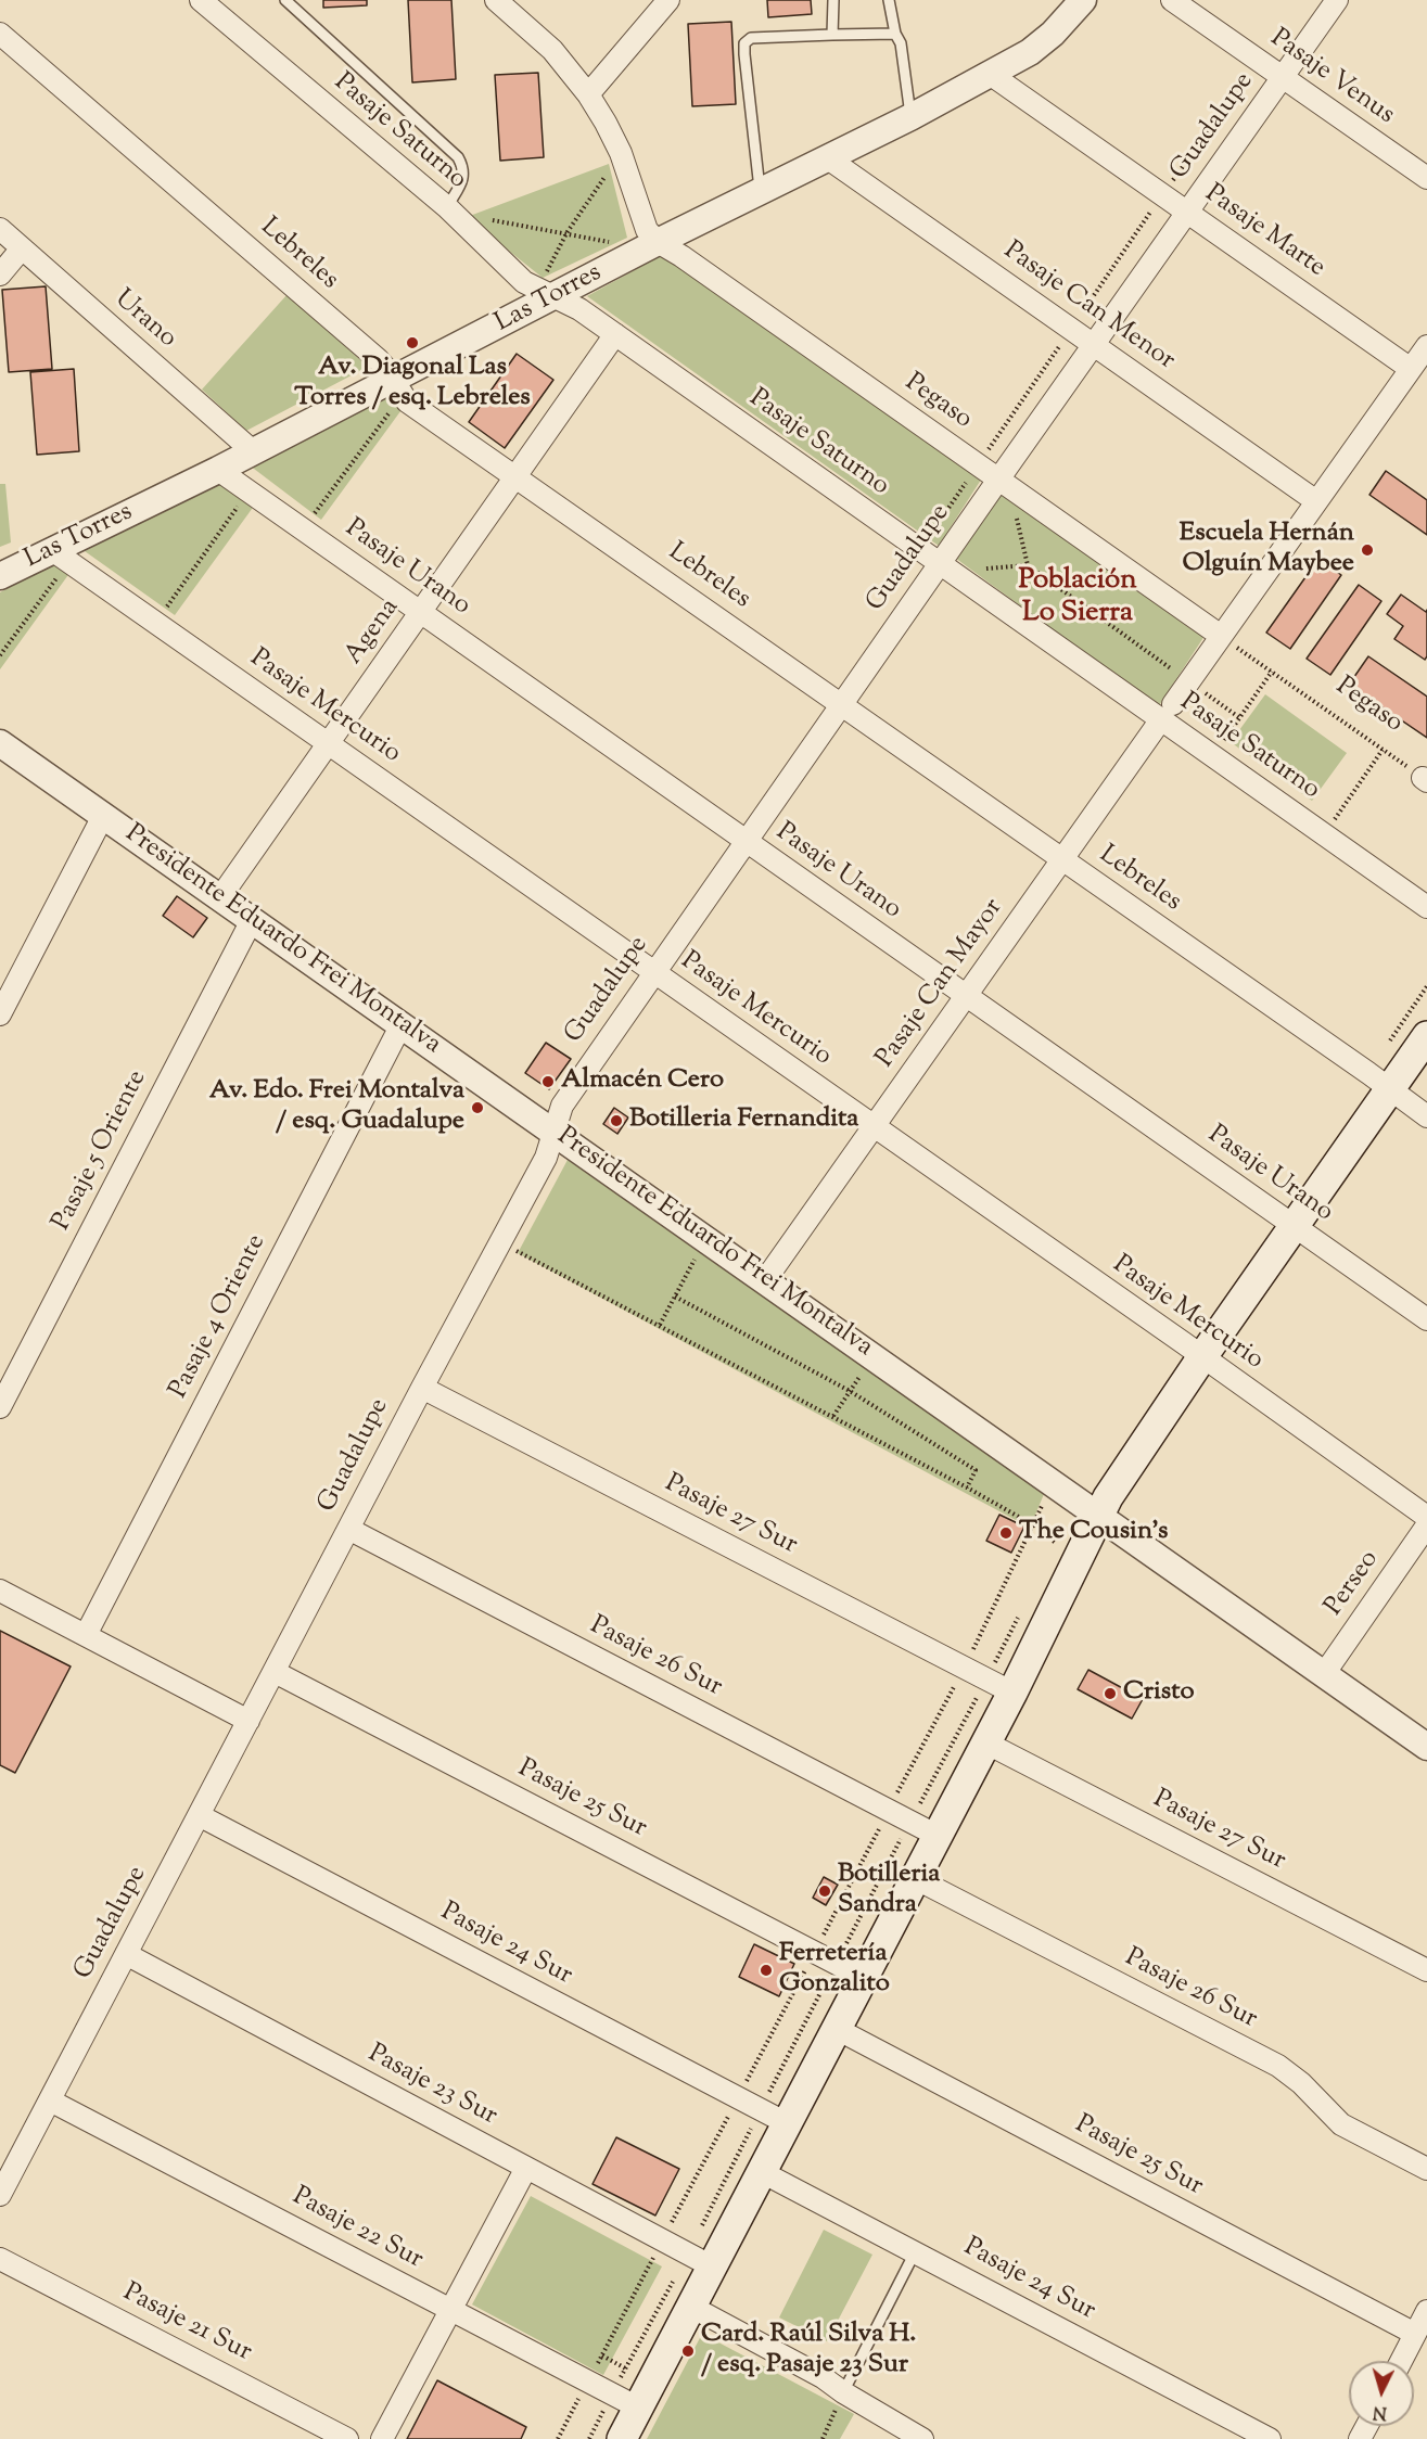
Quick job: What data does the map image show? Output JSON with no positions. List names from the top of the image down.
{
  "streets": {
    "street": [
      "Pasaje Venus",
      "Guadalupe",
      "Pasaje Saturno",
      "Pasaje Marte",
      "Lebreles",
      "Las Torres",
      "Pasaje Can Menor",
      "Urano",
      "Pegaso",
      "Pasaje Urano",
      "Agena",
      "Pasaje Mercurio",
      "Presidente Eduardo Frei Montalva",
      "Pasaje Can Mayor",
      "Pasaje 5 Oriente",
      "Pasaje 4 Oriente",
      "Pasaje 27 Sur",
      "Perseo",
      "Pasaje 26 Sur",
      "Pasaje 25 Sur",
      "Pasaje 24 Sur",
      "Pasaje 23 Sur",
      "Pasaje 22 Sur",
      "Pasaje 21 Sur"
    ]
  },
  "crossings": [
    ["Pasaje Venus", "Guadalupe"],
    ["Guadalupe", "Pasaje Saturno"],
    ["Guadalupe", "Pasaje Marte"],
    ["Guadalupe", "Lebreles"],
    ["Guadalupe", "Pasaje Can Menor"],
    ["Guadalupe", "Pegaso"],
    ["Guadalupe", "Pasaje Urano"],
    ["Guadalupe", "Pasaje Mercurio"],
    ["Guadalupe", "Presidente Eduardo Frei Montalva"],
    ["Guadalupe", "Pasaje 27 Sur"],
    ["Guadalupe", "Pasaje 26 Sur"],
    ["Guadalupe", "Pasaje 25 Sur"],
    ["Guadalupe", "Pasaje 24 Sur"],
    ["Guadalupe", "Pasaje 23 Sur"],
    ["Guadalupe", "Pasaje 22 Sur"],
    ["Pasaje Saturno", "Las Torres"],
    ["Pasaje Saturno", "Agena"],
    ["Pasaje Saturno", "Pasaje Can Mayor"],
    ["Pasaje Marte", "Las Torres"],
    ["Pasaje Marte", "Pasaje Can Mayor"],
    ["Lebreles", "Las Torres"],
    ["Lebreles", "Agena"],
    ["Lebreles", "Pasaje Can Mayor"],
    ["Las Torres", "Pasaje Can Menor"],
    ["Las Torres", "Urano"],
    ["Las Torres", "Pegaso"],
    ["Las Torres", "Pasaje Urano"],
    ["Las Torres", "Pasaje Mercurio"],
    ["Pasaje Can Menor", "Pasaje Can Mayor"],
    ["Pegaso", "Pasaje Can Mayor"],
    ["Pasaje Urano", "Agena"],
    ["Pasaje Urano", "Pasaje Can Mayor"],
    ["Agena", "Pasaje Mercurio"],
    ["Agena", "Presidente Eduardo Frei Montalva"],
    ["Pasaje Mercurio", "Pasaje Can Mayor"],
    ["Presidente Eduardo Frei Montalva", "Pasaje Can Mayor"],
    ["Presidente Eduardo Frei Montalva", "Pasaje 5 Oriente"],
    ["Presidente Eduardo Frei Montalva", "Pasaje 4 Oriente"],
    ["Presidente Eduardo Frei Montalva", "Perseo"]
  ],
  "districts": ["Población Lo Sierra"],
  "places": [
    "Av. Diagonal Las Torres / esq. Lebreles",
    "Escuela Hernán Olguín Maybee",
    "Almacén Cero",
    "Av. Edo. Frei Montalva / esq. Guadalupe",
    "Botilleria Fernandita",
    "The Cousin's",
    "Cristo",
    "Botilleria Sandra",
    "Ferretería Gonzalito",
    "Card. Raúl Silva H. / esq. Pasaje 23 Sur"
  ],
  "north": "bottom"
}
